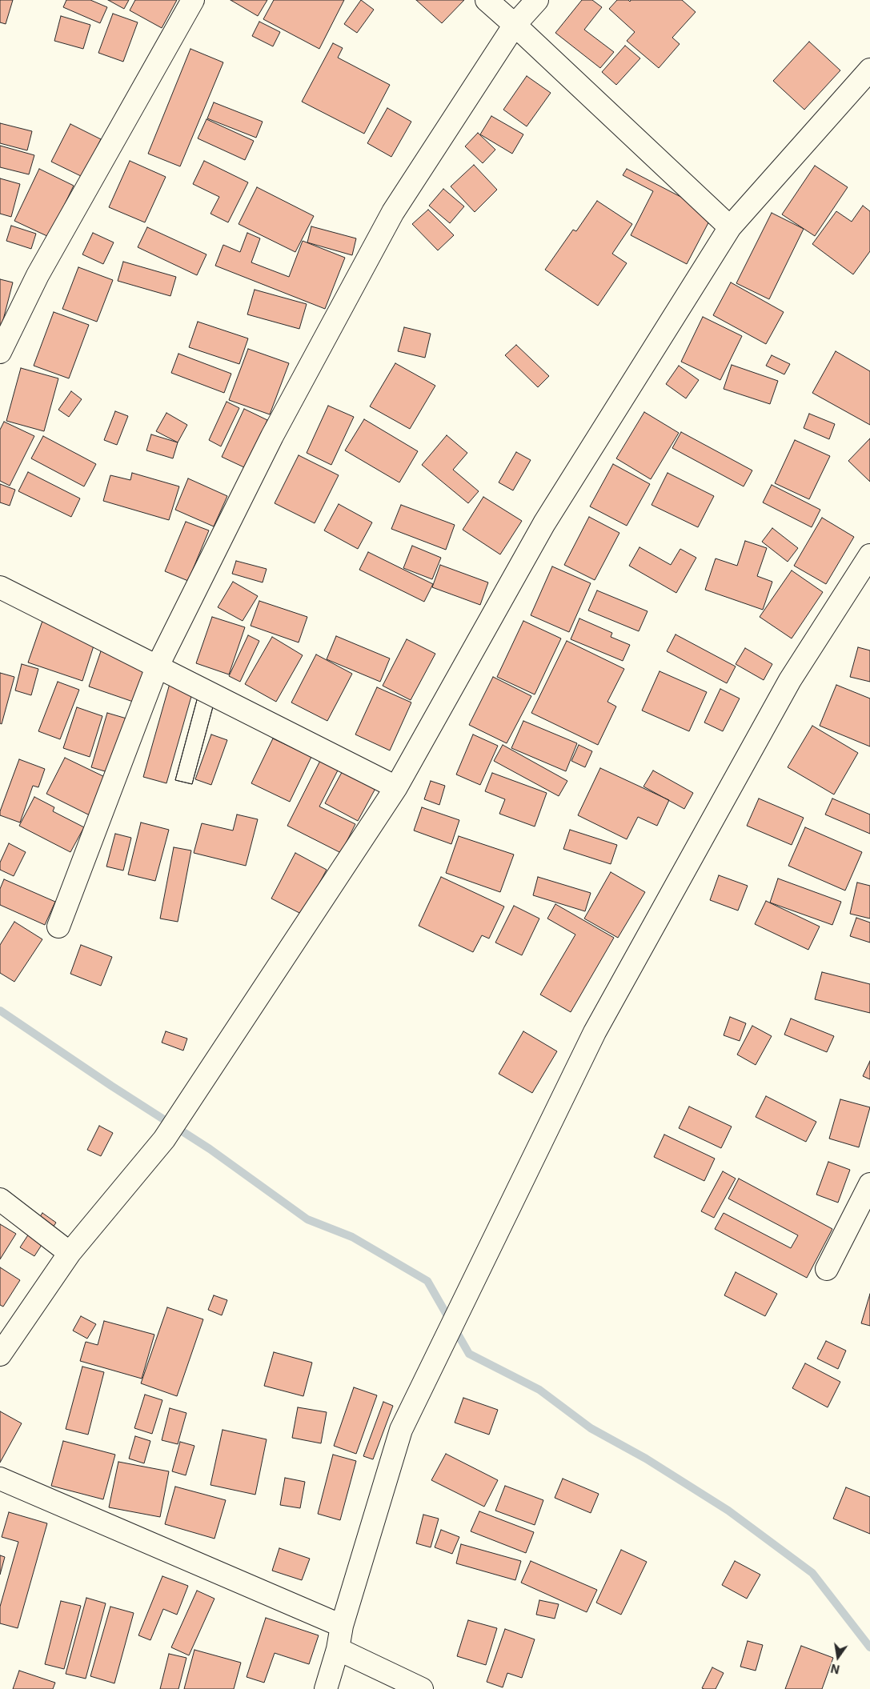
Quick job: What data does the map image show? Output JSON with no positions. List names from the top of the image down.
{
  "north": "bottom"
}
